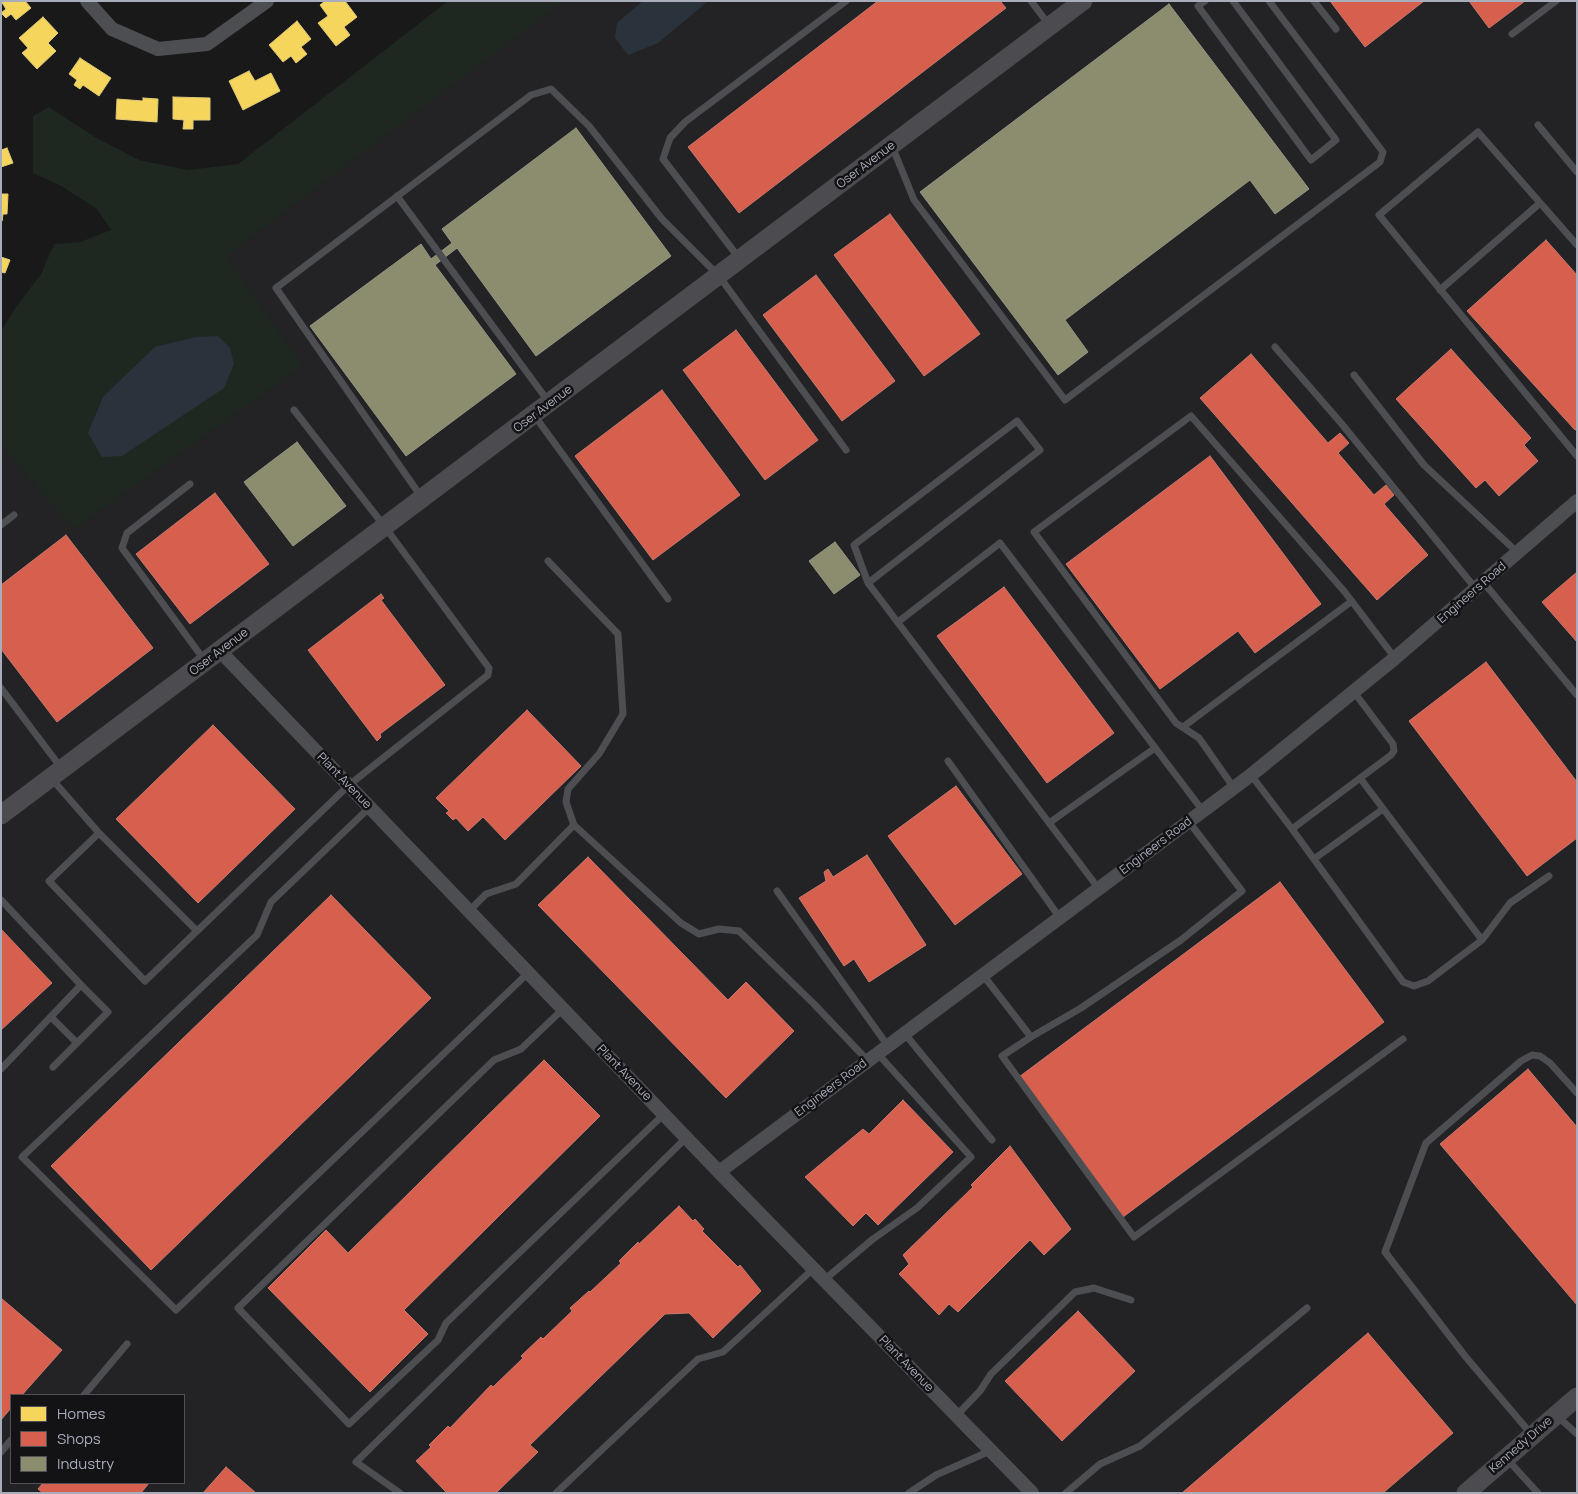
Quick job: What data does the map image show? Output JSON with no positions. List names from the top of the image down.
{
  "streets": {
    "street": [
      "Oser Avenue",
      "Engineers Road",
      "Plant Avenue",
      "Kennedy Drive"
    ]
  },
  "crossings": [
    ["Oser Avenue", "Plant Avenue"],
    ["Engineers Road", "Plant Avenue"]
  ],
  "legend": ["Homes", "Shops", "Industry"]
}
